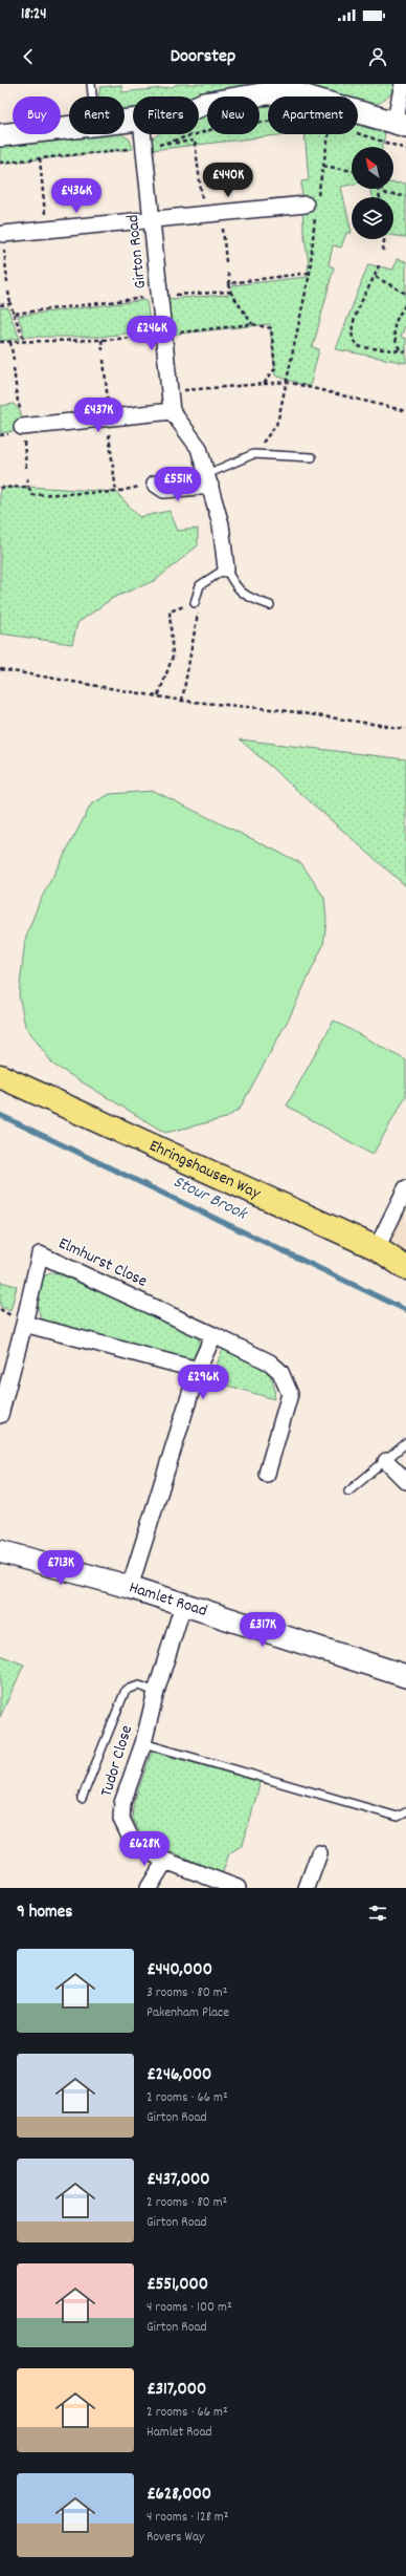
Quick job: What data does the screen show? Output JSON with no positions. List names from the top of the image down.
{
  "streets": {
    "main road": ["Ehringshausen Way"],
    "street": [
      "Girton Road",
      "Elmhurst Close",
      "Hamlet Road",
      "Tudor Close"
    ]
  },
  "crossings": [
    ["Hamlet Road", "Tudor Close"]
  ],
  "water": ["Stour Brook"],
  "north": "top left",
  "page": {
    "status": "18:24",
    "header": "Doorstep",
    "chip": [
      "Buy",
      "Rent",
      "Filters",
      "New",
      "Apartment"
    ],
    "price": [
      "£440K",
      "£436K",
      "£246K",
      "£437K",
      "£551K",
      "£296K",
      "£713K",
      "£317K",
      "£628K"
    ],
    "heading": "9 homes",
    "list": [
      {
        "name": "£440,000",
        "note": "3 rooms · 80 m² · Pakenham Place"
      },
      {
        "name": "£246,000",
        "note": "2 rooms · 66 m² · Girton Road"
      },
      {
        "name": "£437,000",
        "note": "2 rooms · 80 m² · Girton Road"
      },
      {
        "name": "£551,000",
        "note": "4 rooms · 100 m² · Girton Road"
      },
      {
        "name": "£317,000",
        "note": "2 rooms · 66 m² · Hamlet Road"
      },
      {
        "name": "£628,000",
        "note": "4 rooms · 128 m² · Rovers Way"
      }
    ]
  }
}
